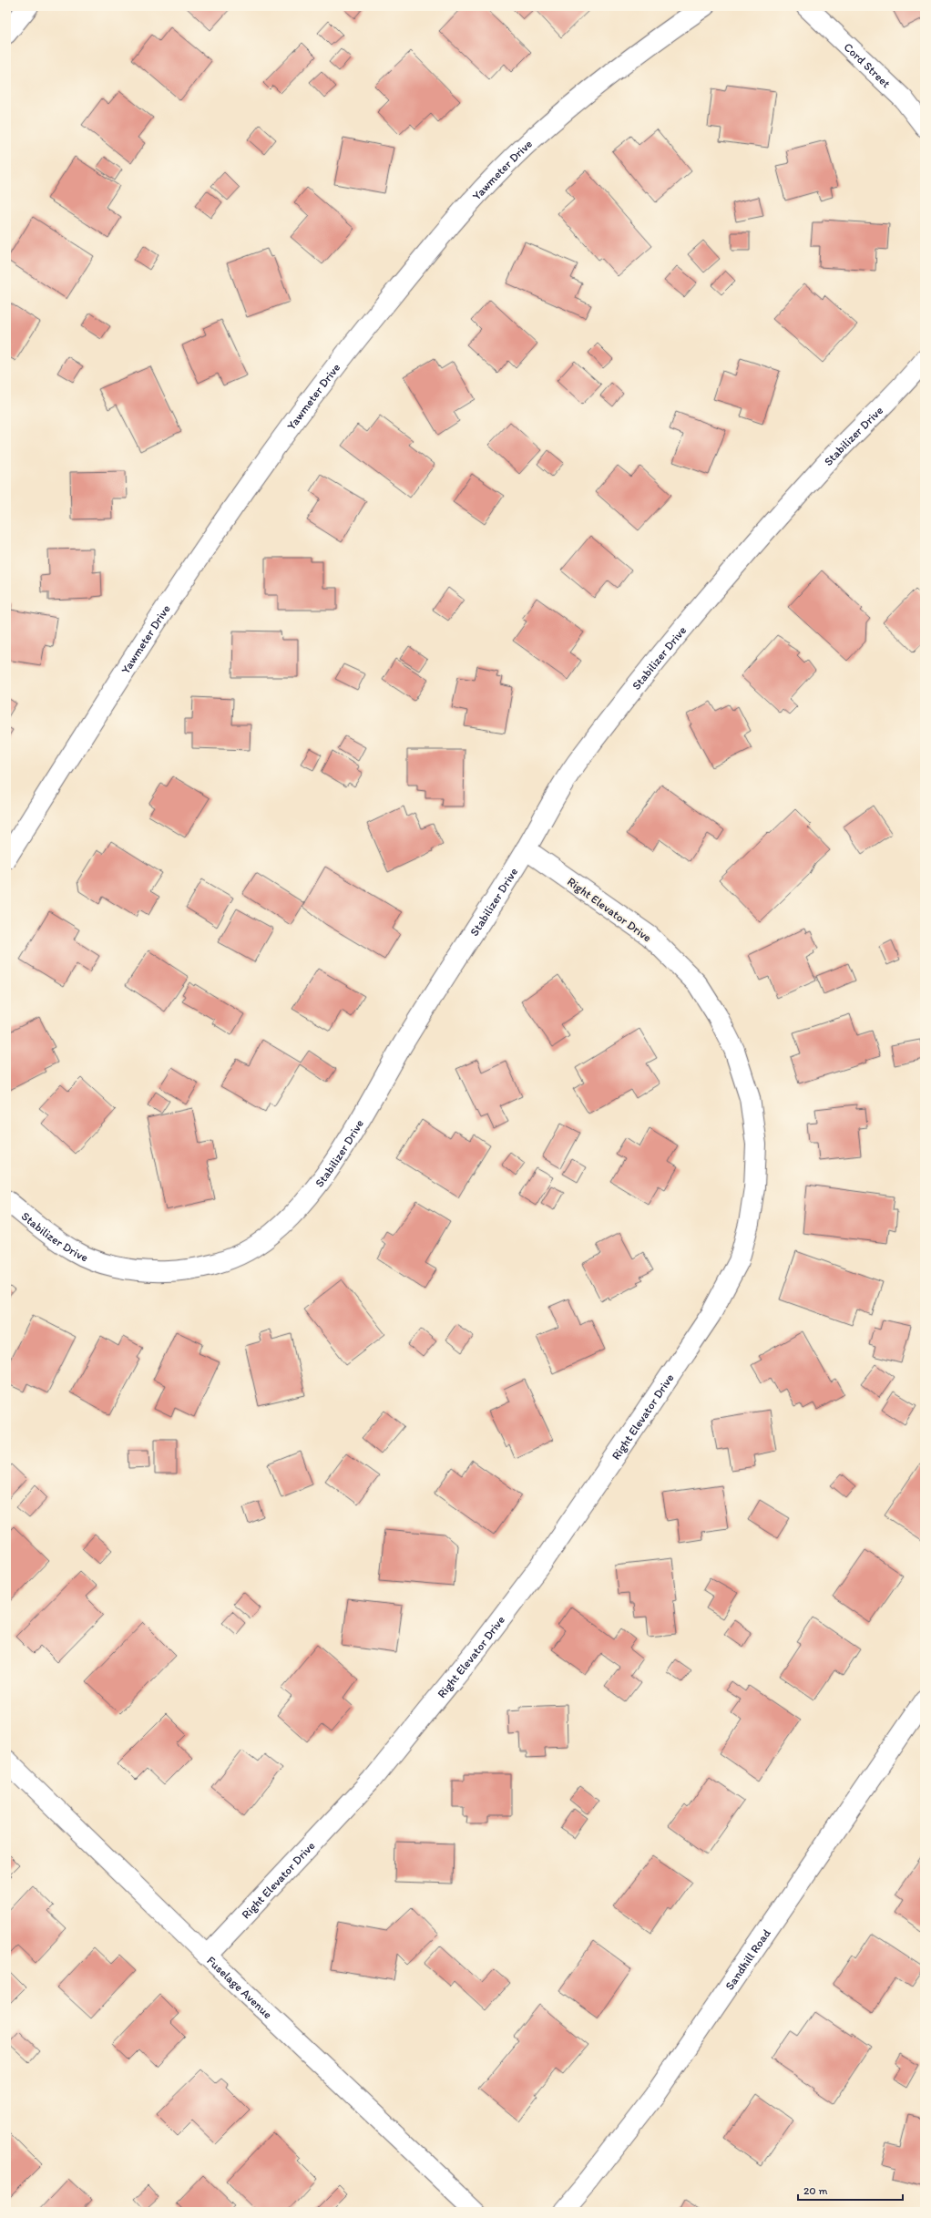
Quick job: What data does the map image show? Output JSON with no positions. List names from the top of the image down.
{
  "streets": {
    "street": [
      "Cord Street",
      "Yawmeter Drive",
      "Stabilizer Drive",
      "Right Elevator Drive",
      "Sandhill Road",
      "Fuselage Avenue"
    ]
  },
  "crossings": [
    ["Stabilizer Drive", "Right Elevator Drive"],
    ["Right Elevator Drive", "Fuselage Avenue"]
  ],
  "scale_bar": "20 m"
}
